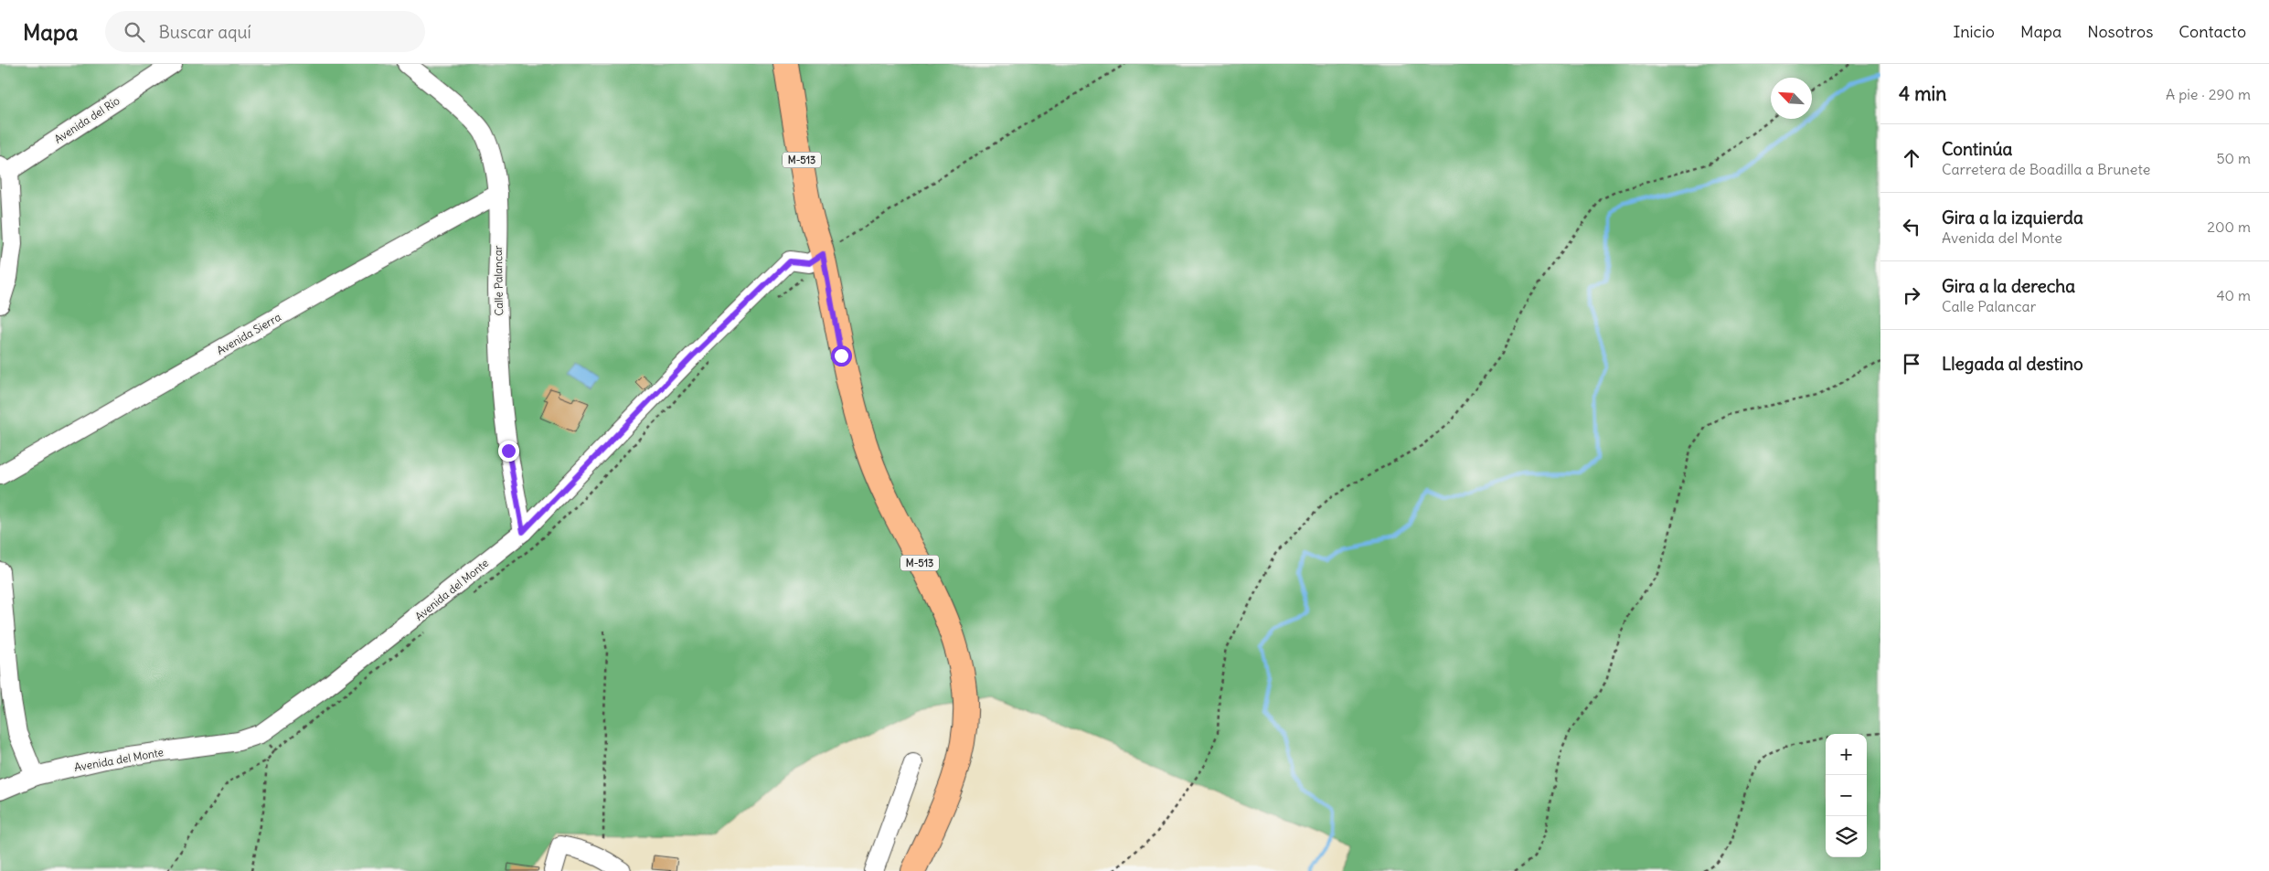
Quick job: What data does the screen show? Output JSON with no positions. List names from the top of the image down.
{
  "streets": {
    "main road": ["M-513"],
    "street": [
      "Avenida del Río",
      "Calle Palancar",
      "Avenida Sierra",
      "Avenida del Monte"
    ]
  },
  "crossings": [
    ["M-513", "Avenida del Monte"],
    ["Calle Palancar", "Avenida Sierra"],
    ["Calle Palancar", "Avenida del Monte"]
  ],
  "north": "top left",
  "page": {
    "header": "Mapa",
    "search": "Buscar aquí",
    "nav": [
      "Inicio",
      "Mapa",
      "Nosotros",
      "Contacto"
    ],
    "heading": ["4 min", "A pie · 290 m"],
    "list": [
      ["Continúa", "Carretera de Boadilla a Brunete", "50 m"],
      ["Gira a la izquierda", "Avenida del Monte", "200 m"],
      ["Gira a la derecha", "Calle Palancar", "40 m"],
      "Llegada al destino"
    ],
    "map_buttons": ["+", "−"]
  }
}
